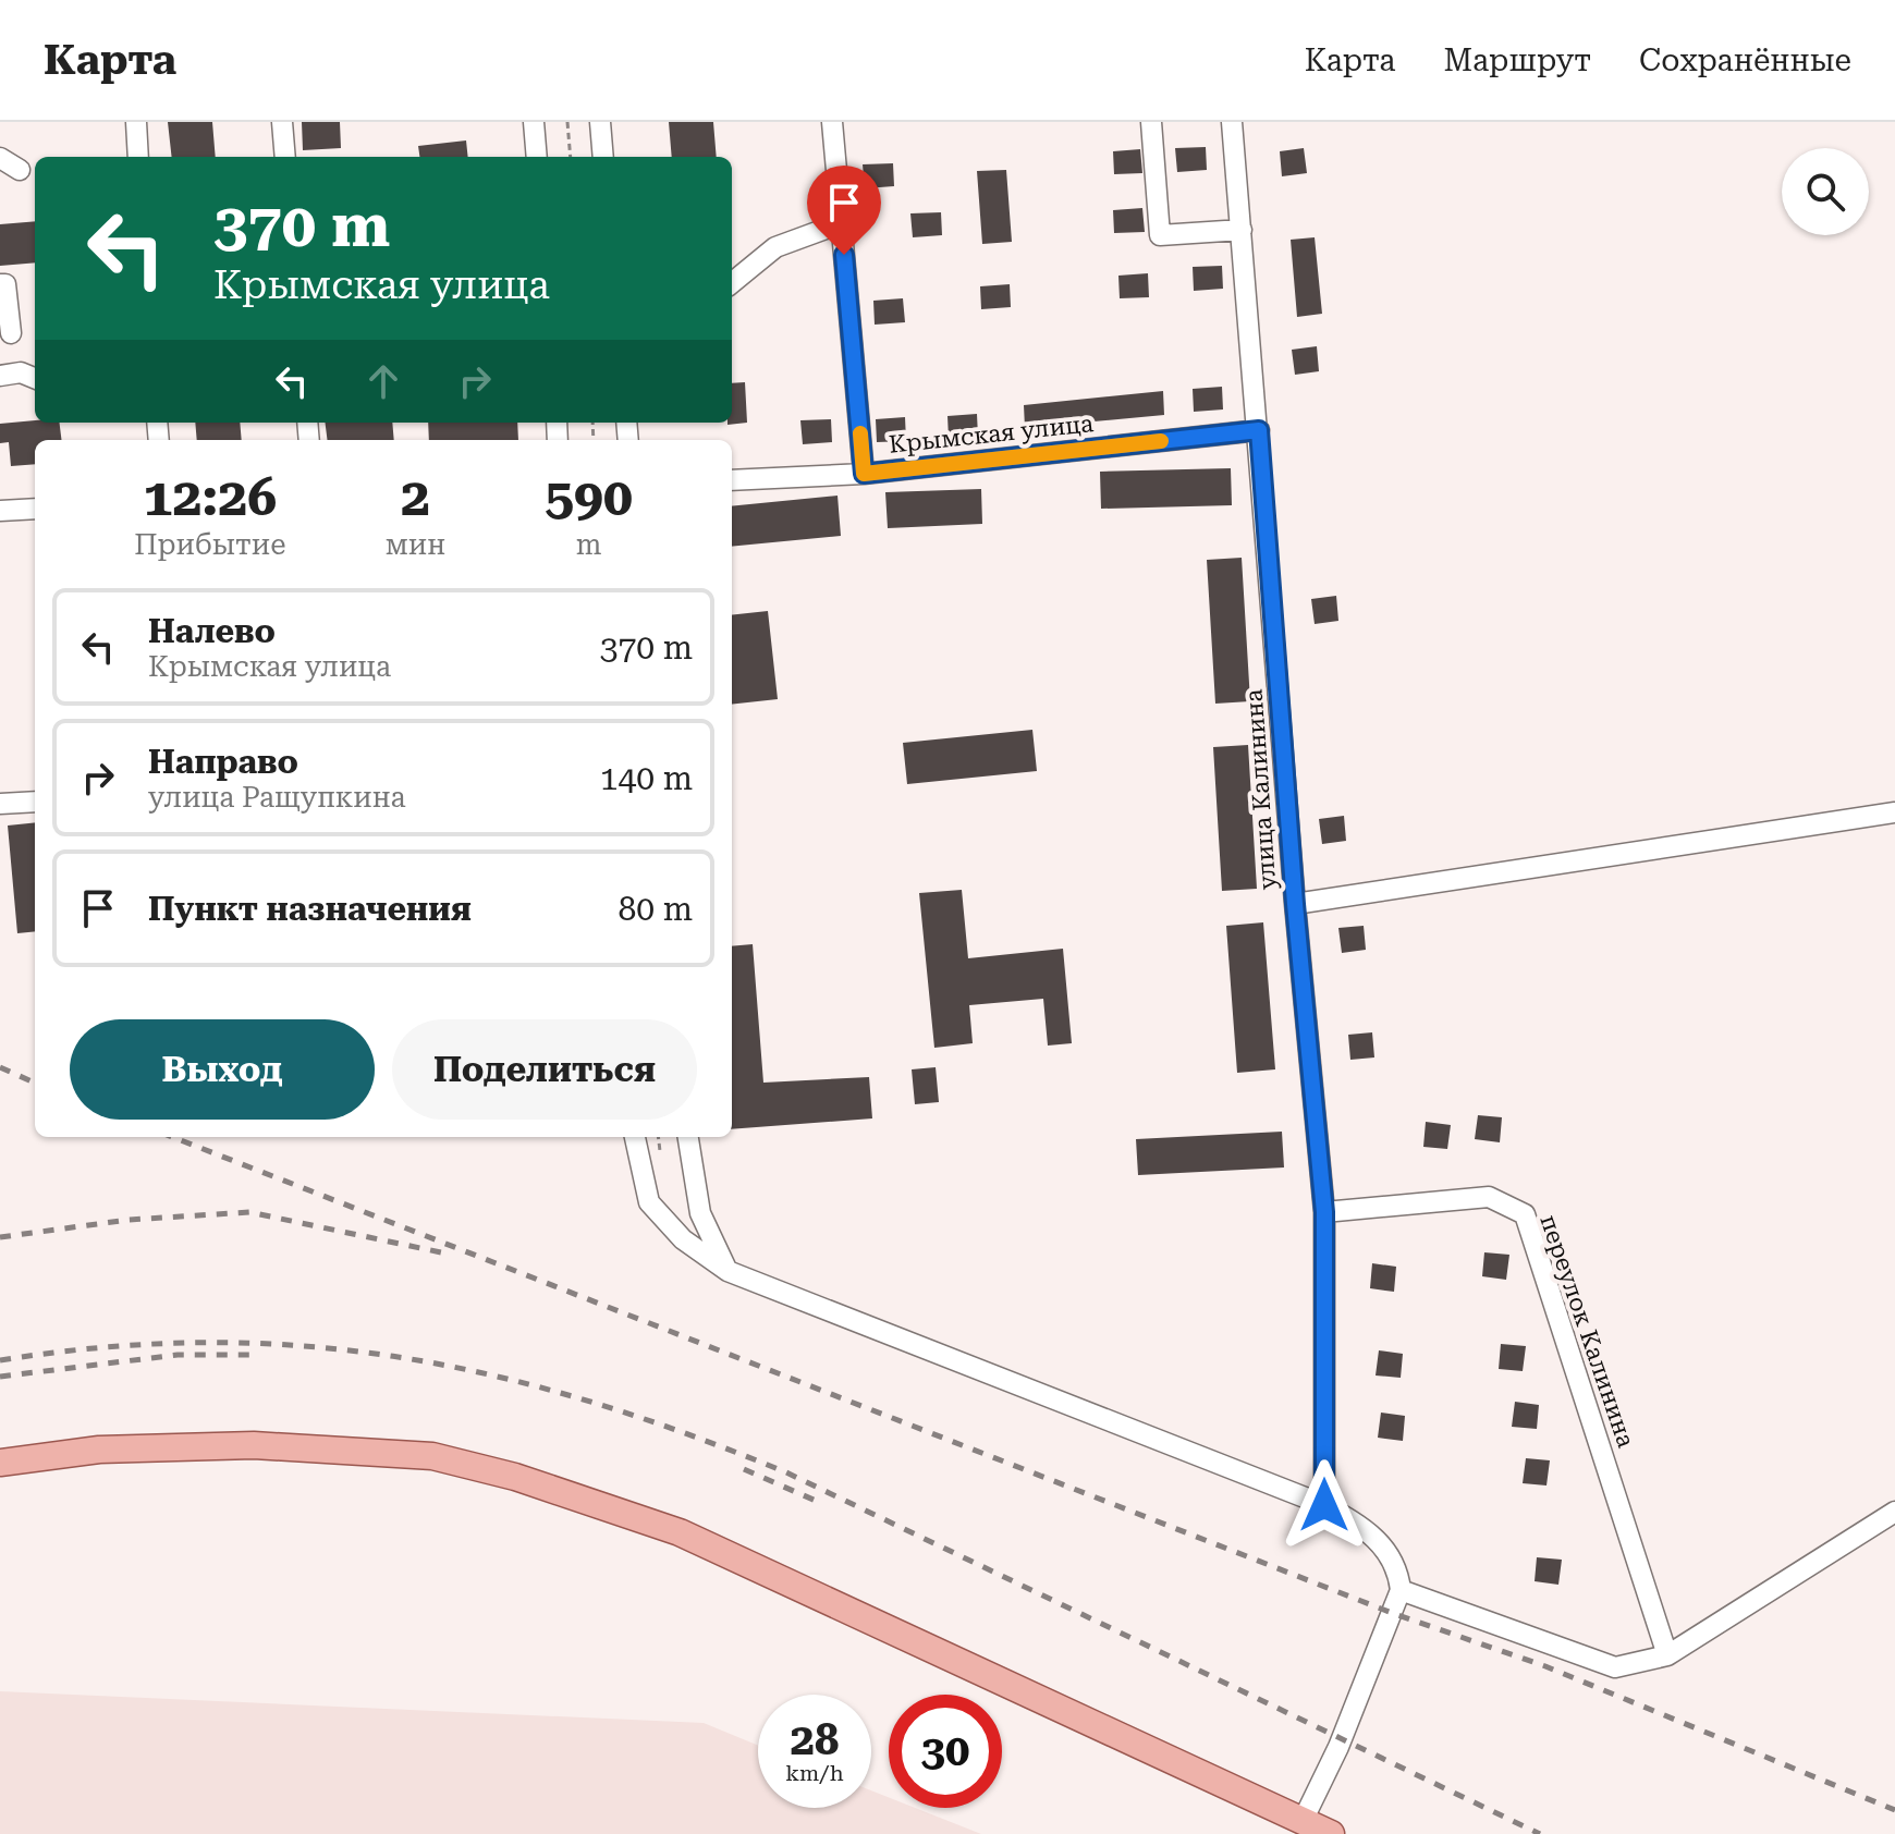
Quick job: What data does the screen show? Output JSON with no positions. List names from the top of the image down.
{
  "streets": {
    "street": ["Крымская улица", "улица Калинина", "переулок Калинина"]
  },
  "crossings": [
    ["Крымская улица", "улица Калинина"],
    ["улица Калинина", "переулок Калинина"]
  ],
  "page": {
    "header": "Карта",
    "nav": ["Карта", "Маршрут", "Сохранённые"],
    "turn": ["370 m", "Крымская улица"],
    "eta": [
      "12:26",
      "Прибытие",
      "2",
      "мин",
      "590",
      "m"
    ],
    "list": [
      {
        "name": "Налево",
        "note": "Крымская улица",
        "value": "370 m"
      },
      {
        "name": "Направо",
        "note": "улица Ращупкина",
        "value": "140 m"
      },
      {
        "name": "Пункт назначения",
        "value": "80 m"
      }
    ],
    "buttons": ["Выход", "Поделиться"],
    "speed": "28 km/h",
    "limit": "30"
  }
}
